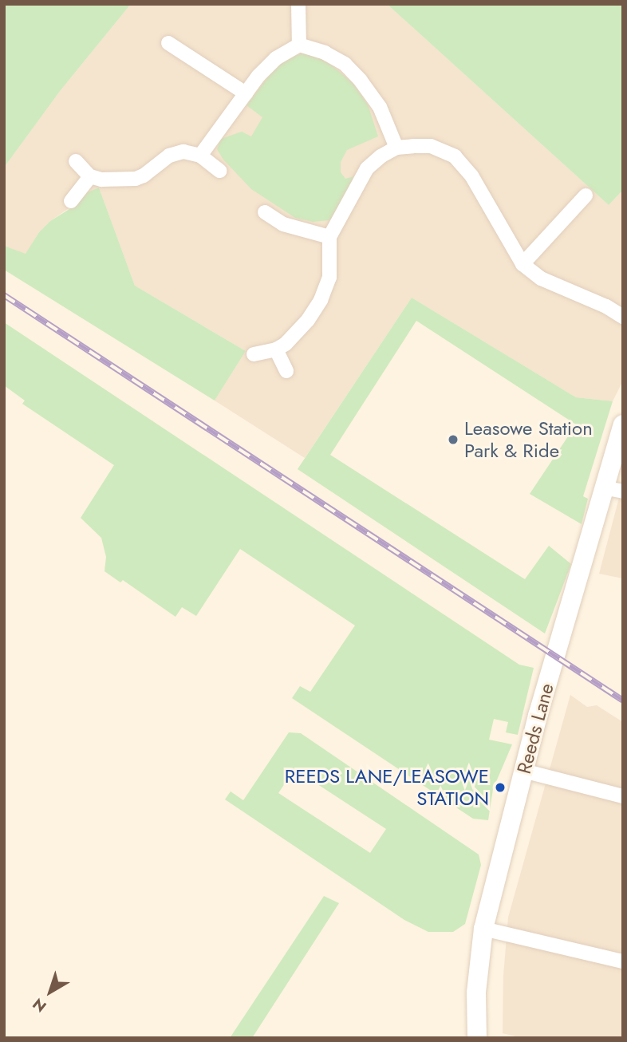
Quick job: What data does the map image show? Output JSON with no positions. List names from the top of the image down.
{
  "streets": {
    "street": ["Reeds Lane"]
  },
  "places": ["Leasowe Station Park & Ride", "REEDS LANE/LEASOWE STATION"],
  "north": "bottom left"
}
